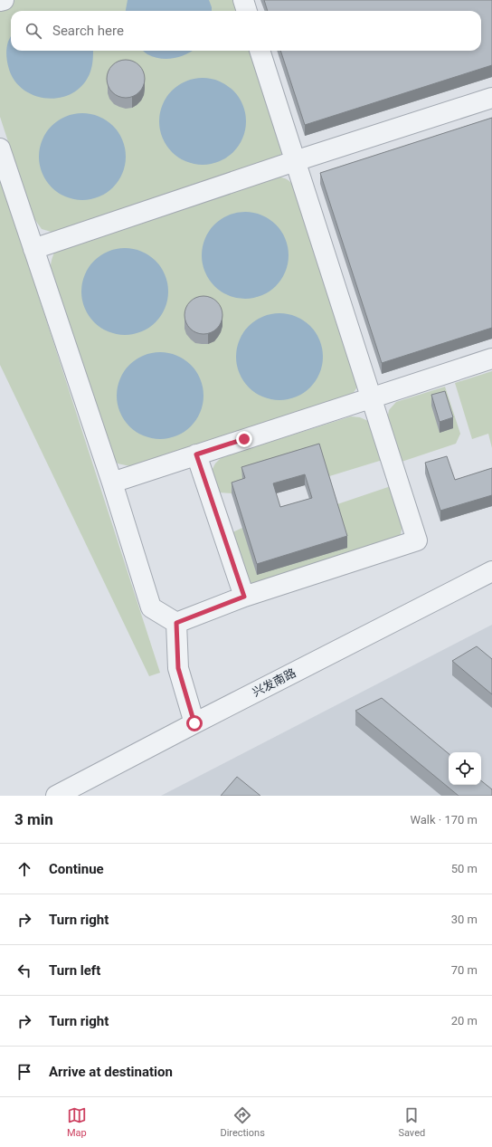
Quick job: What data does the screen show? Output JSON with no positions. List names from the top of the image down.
{
  "streets": {
    "street": ["兴发南路"]
  },
  "page": {
    "search": "Search here",
    "heading": ["3 min", "Walk · 170 m"],
    "list": [
      ["Continue", "50 m"],
      ["Turn right", "30 m"],
      ["Turn left", "70 m"],
      ["Turn right", "20 m"],
      "Arrive at destination"
    ],
    "nav": ["Map", "Directions", "Saved"]
  }
}
